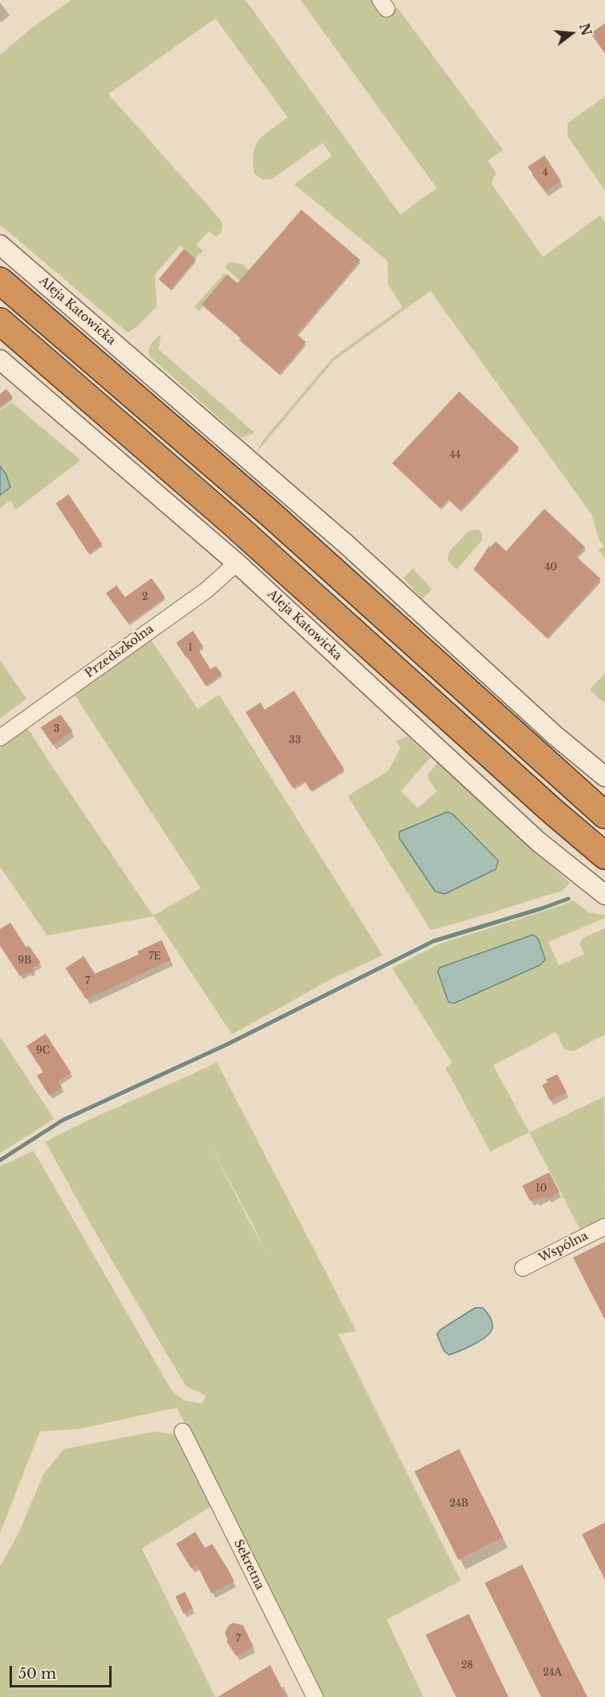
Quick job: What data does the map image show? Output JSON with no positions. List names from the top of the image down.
{
  "streets": {
    "street": [
      "Aleja Katowicka",
      "Przedszkolna",
      "Wspólna",
      "Sekretna"
    ]
  },
  "crossings": [
    ["Aleja Katowicka", "Przedszkolna"]
  ],
  "house_numbers": [
    "4",
    "44",
    "40",
    "2",
    "1",
    "3",
    "33",
    "7E",
    "9B",
    "7",
    "9C",
    "10",
    "24B",
    "7",
    "28",
    "24A"
  ],
  "scale_bar": "50 m",
  "north": "right"
}
